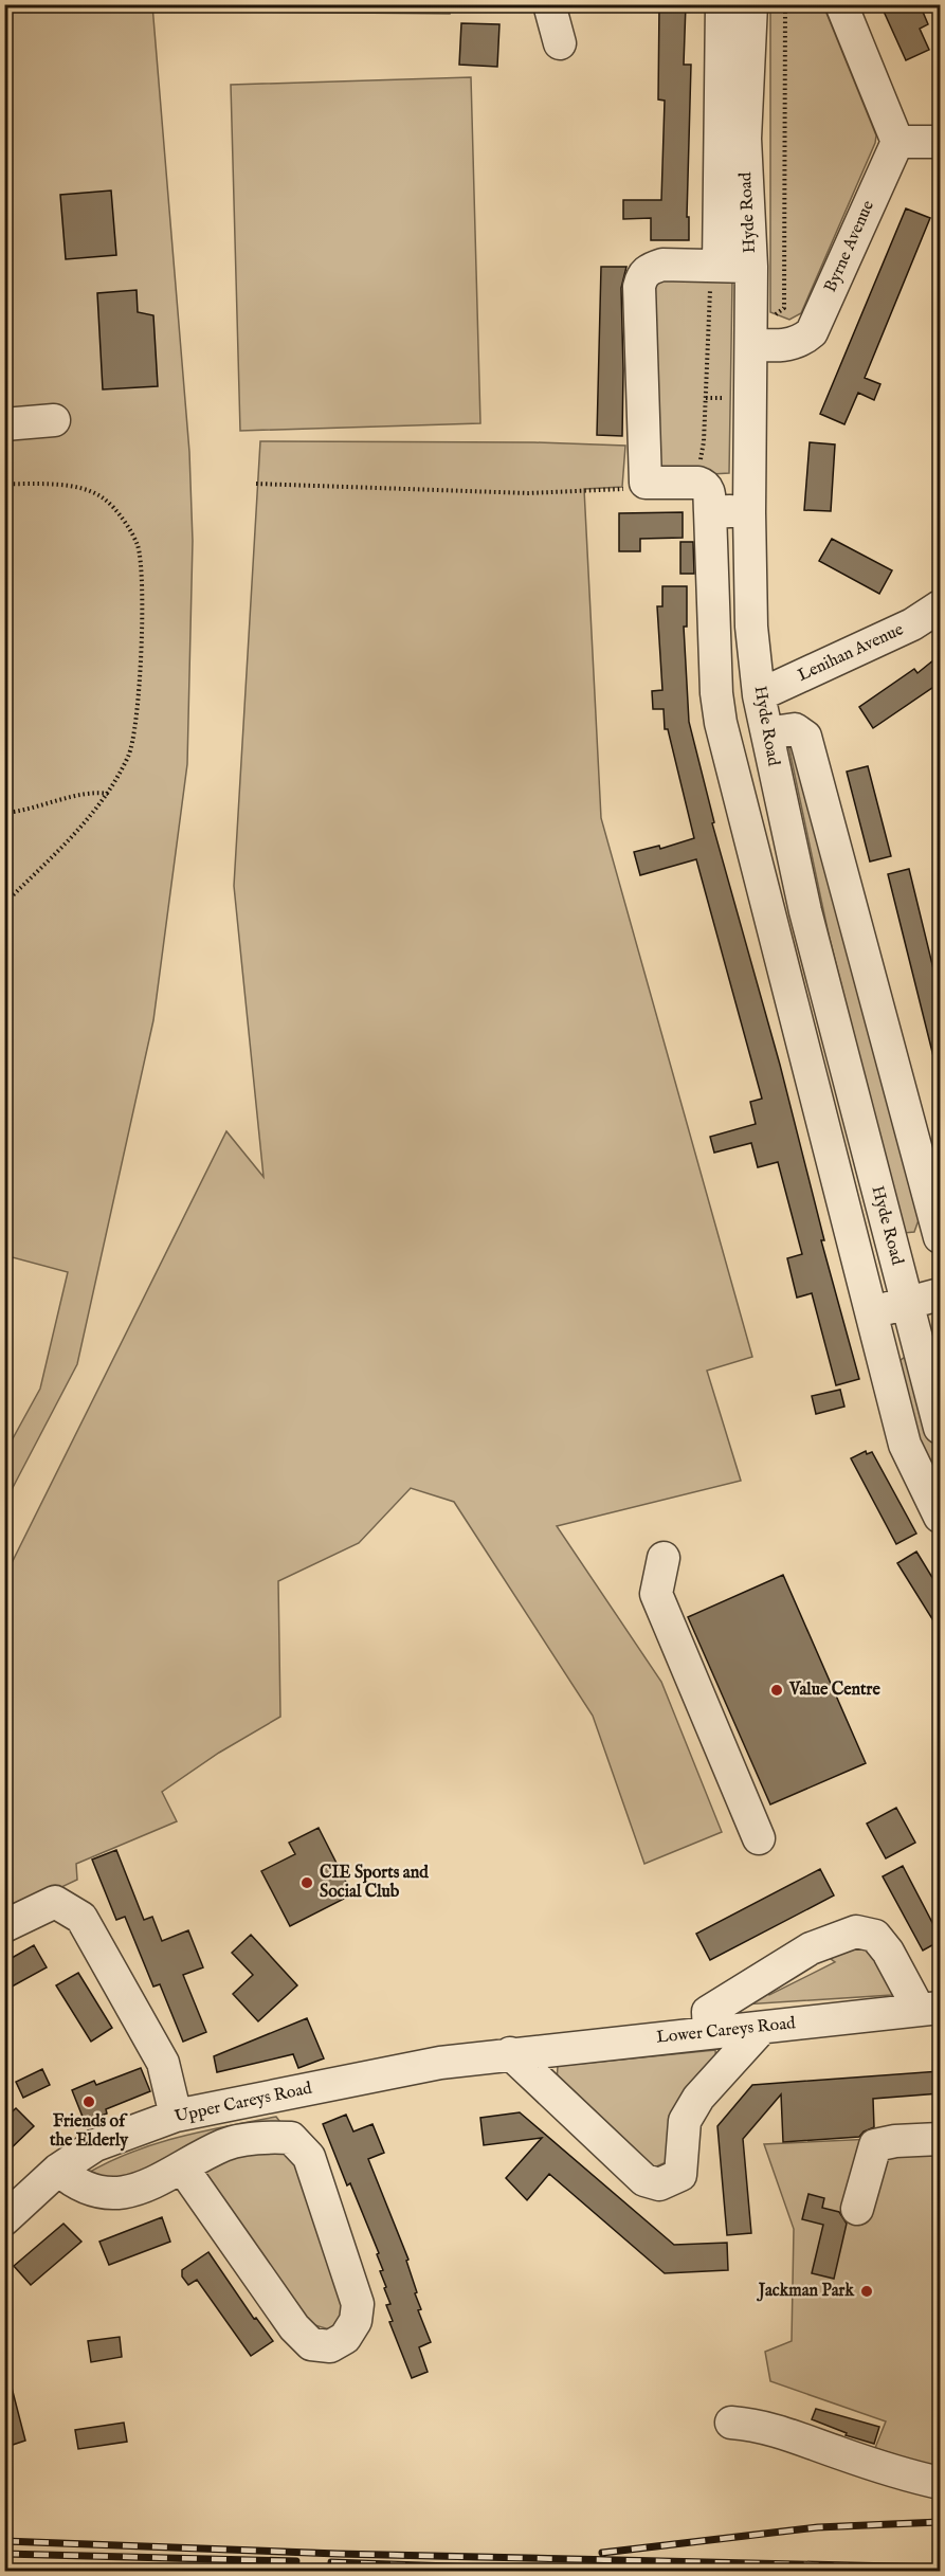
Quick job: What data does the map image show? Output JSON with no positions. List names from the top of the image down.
{
  "streets": {
    "street": [
      "Hyde Road",
      "Byrne Avenue",
      "Lenihan Avenue",
      "Lower Careys Road",
      "Upper Careys Road"
    ]
  },
  "crossings": [
    ["Hyde Road", "Byrne Avenue"],
    ["Hyde Road", "Lenihan Avenue"],
    ["Lower Careys Road", "Upper Careys Road"]
  ],
  "places": [
    "Value Centre",
    "CIE Sports and Social Club",
    "Friends of the Elderly",
    "Jackman Park"
  ]
}
